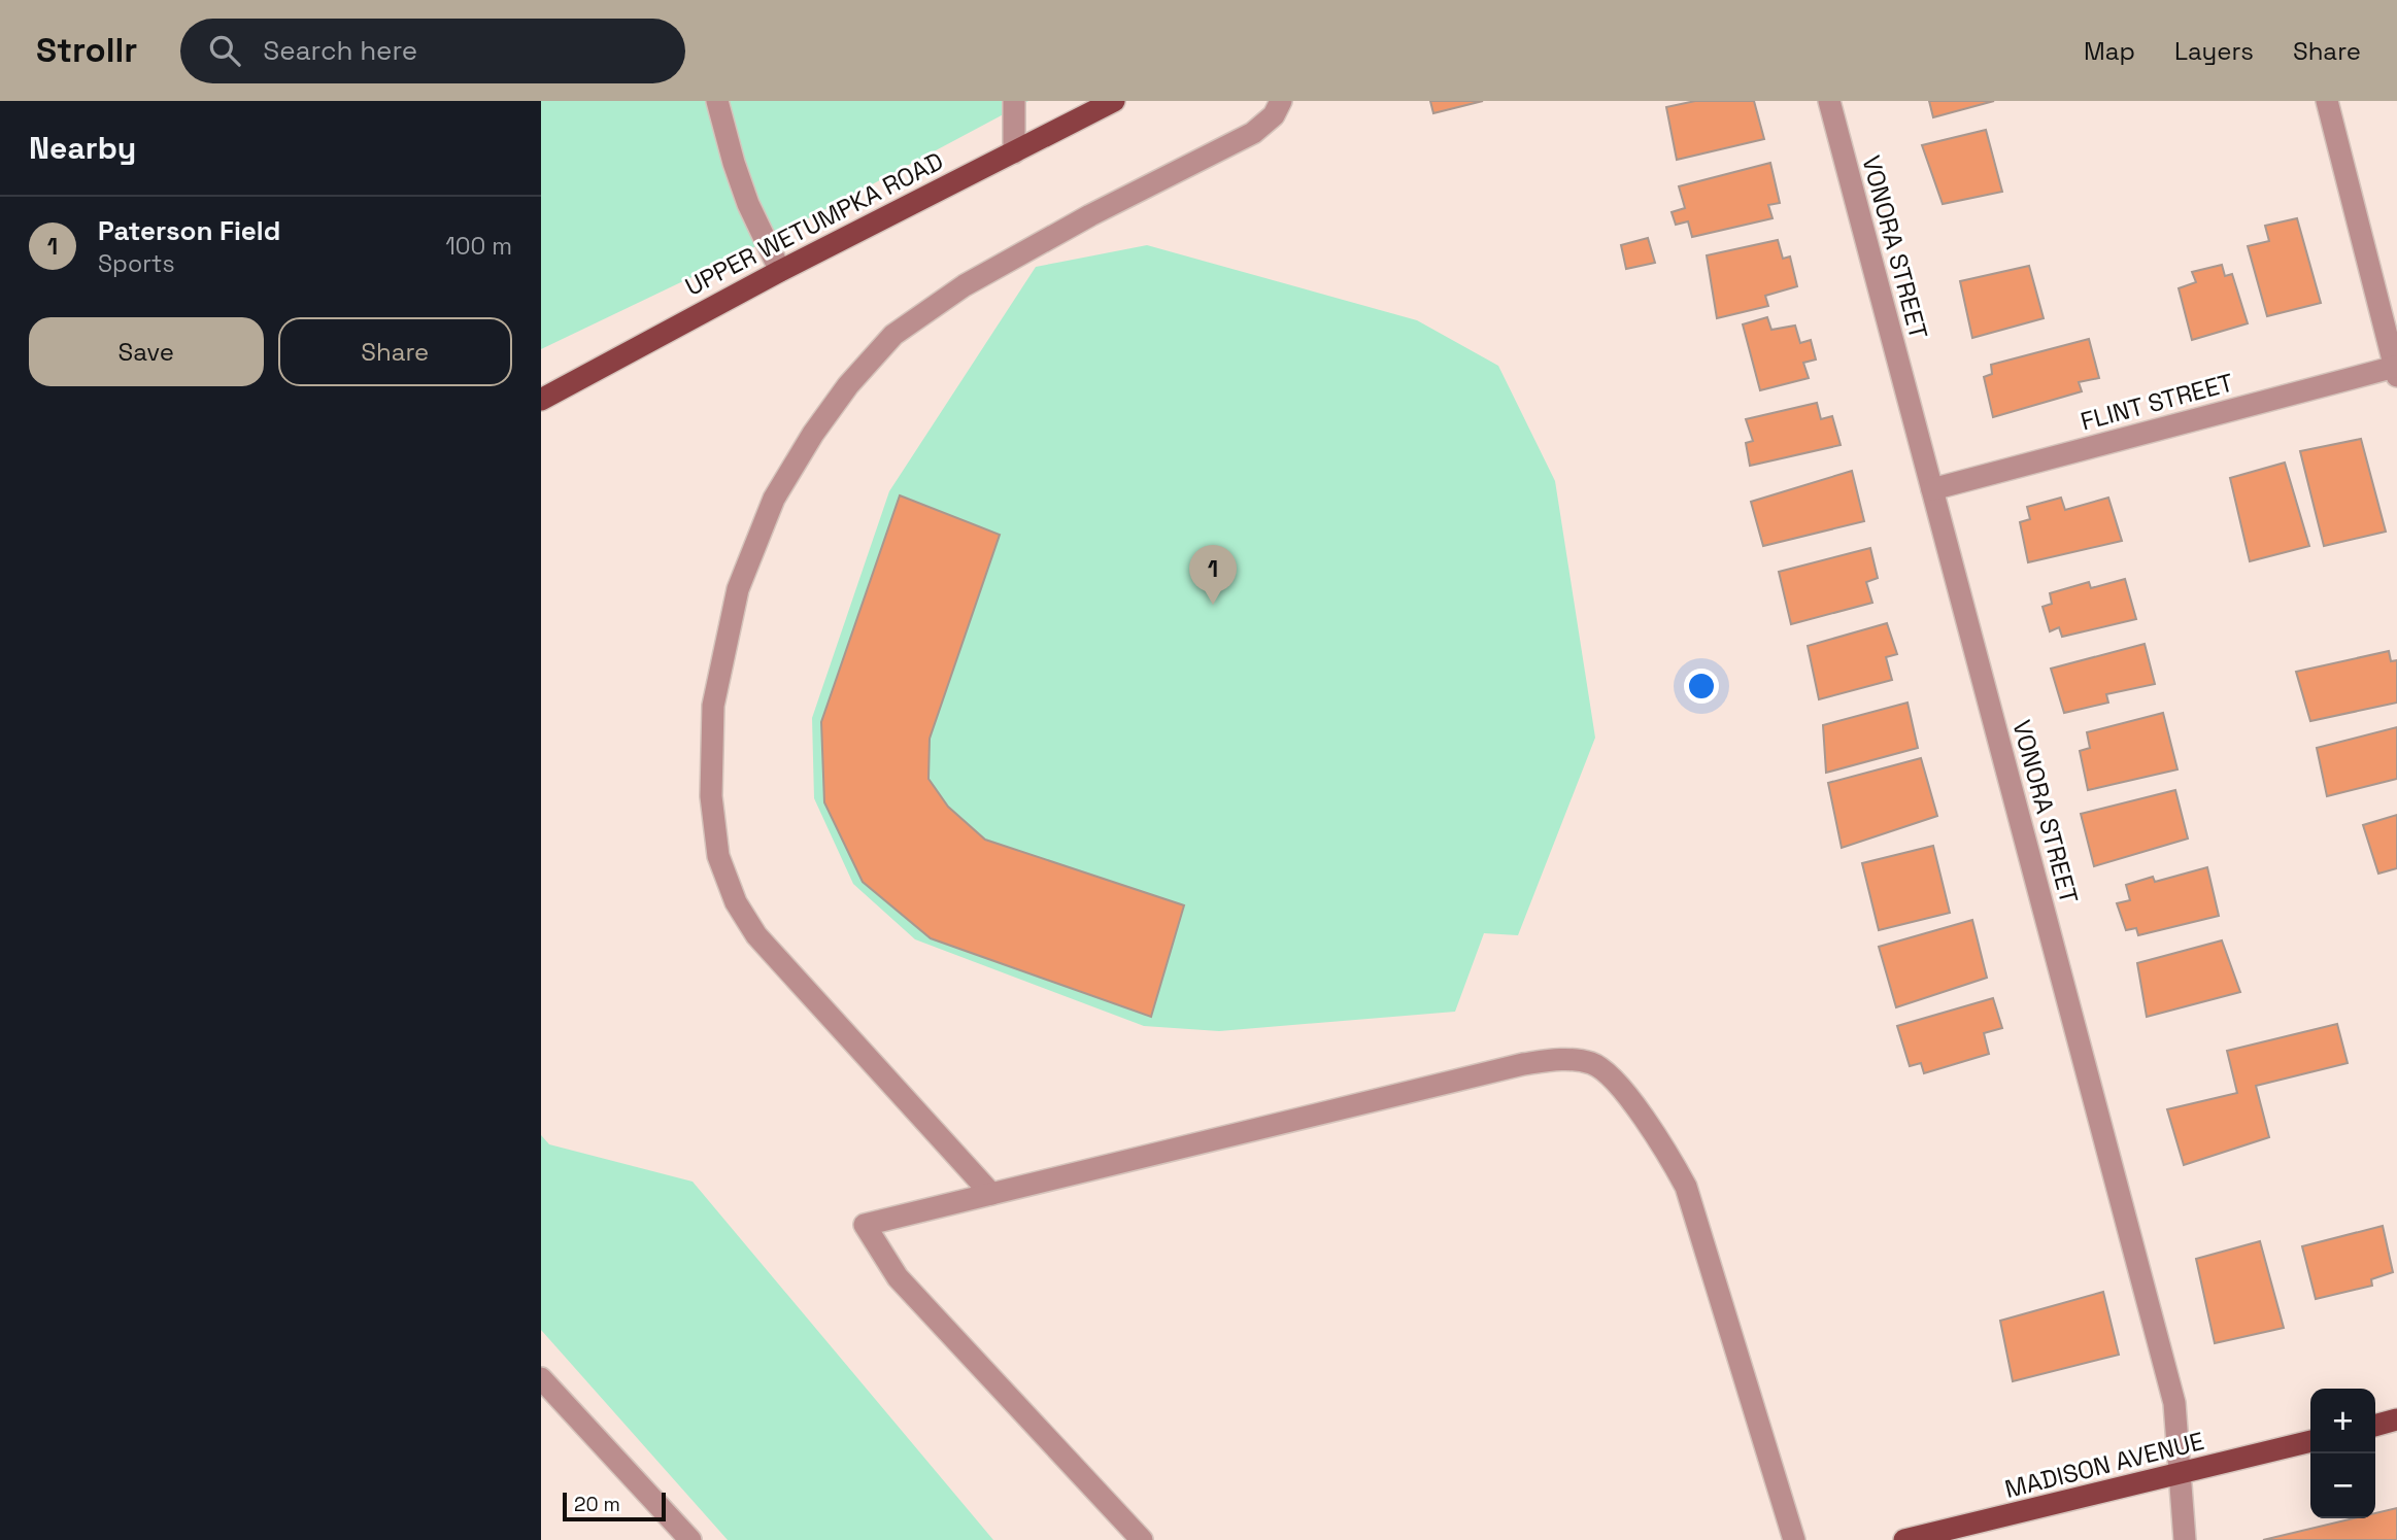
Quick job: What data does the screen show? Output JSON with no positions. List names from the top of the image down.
{
  "streets": {
    "main road": ["UPPER WETUMPKA ROAD", "MADISON AVENUE"],
    "street": ["VONORA STREET", "FLINT STREET"]
  },
  "crossings": [
    ["VONORA STREET", "FLINT STREET"],
    ["VONORA STREET", "MADISON AVENUE"]
  ],
  "scale_bar": "20 m",
  "page": {
    "header": "Strollr",
    "search": "Search here",
    "nav": ["Map", "Layers", "Share"],
    "heading": "Nearby",
    "list": [
      {
        "mark": "1",
        "name": "Paterson Field",
        "note": "Sports",
        "value": "100 m"
      }
    ],
    "buttons": ["Save", "Share"],
    "pins": "1",
    "map_buttons": ["+", "−"],
    "scale": "20 m"
  }
}
